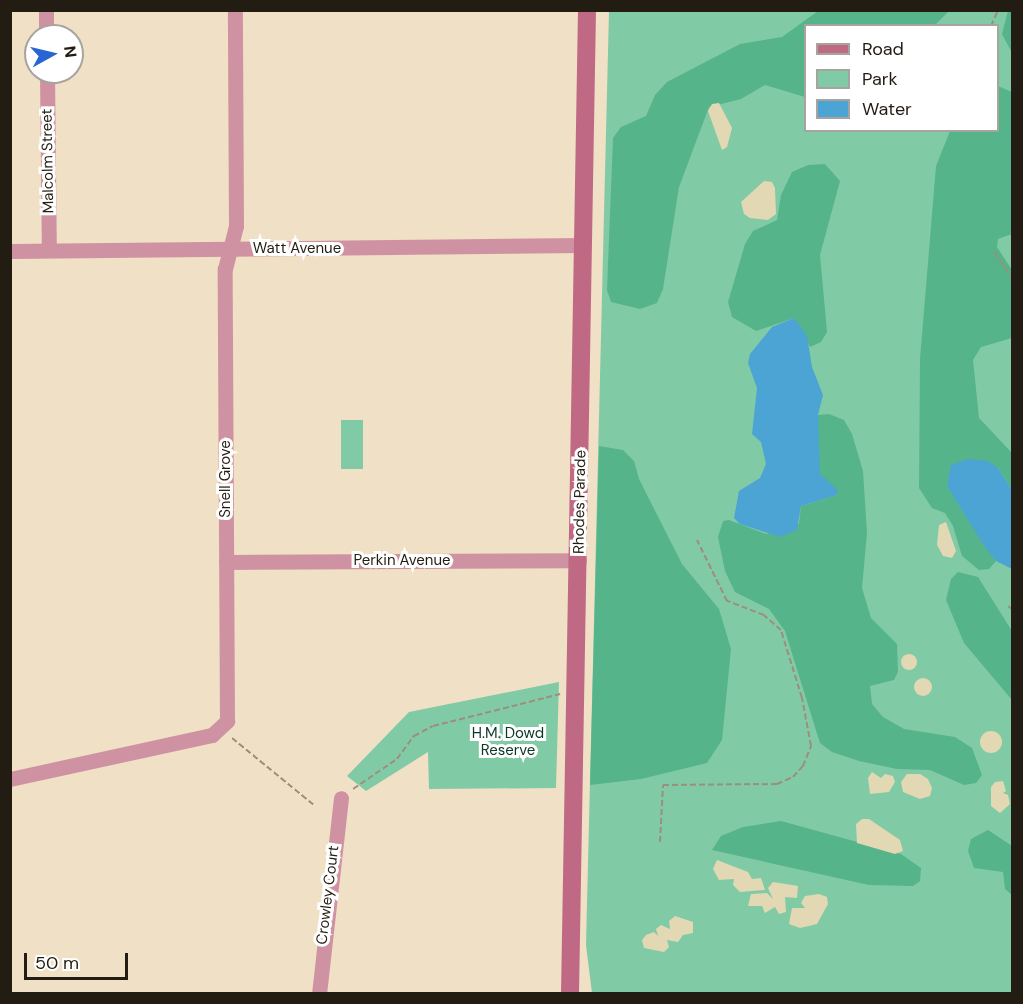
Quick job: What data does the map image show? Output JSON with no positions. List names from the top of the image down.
{
  "streets": {
    "main road": ["Rhodes Parade"],
    "street": [
      "Malcolm Street",
      "Watt Avenue",
      "Snell Grove",
      "Perkin Avenue",
      "Crowley Court"
    ]
  },
  "crossings": [
    ["Malcolm Street", "Watt Avenue"],
    ["Watt Avenue", "Snell Grove"],
    ["Watt Avenue", "Rhodes Parade"],
    ["Snell Grove", "Perkin Avenue"],
    ["Rhodes Parade", "Perkin Avenue"]
  ],
  "parks": ["H.M. Dowd Reserve"],
  "legend": ["Road", "Park", "Water"],
  "scale_bar": "50 m",
  "north": "right"
}
